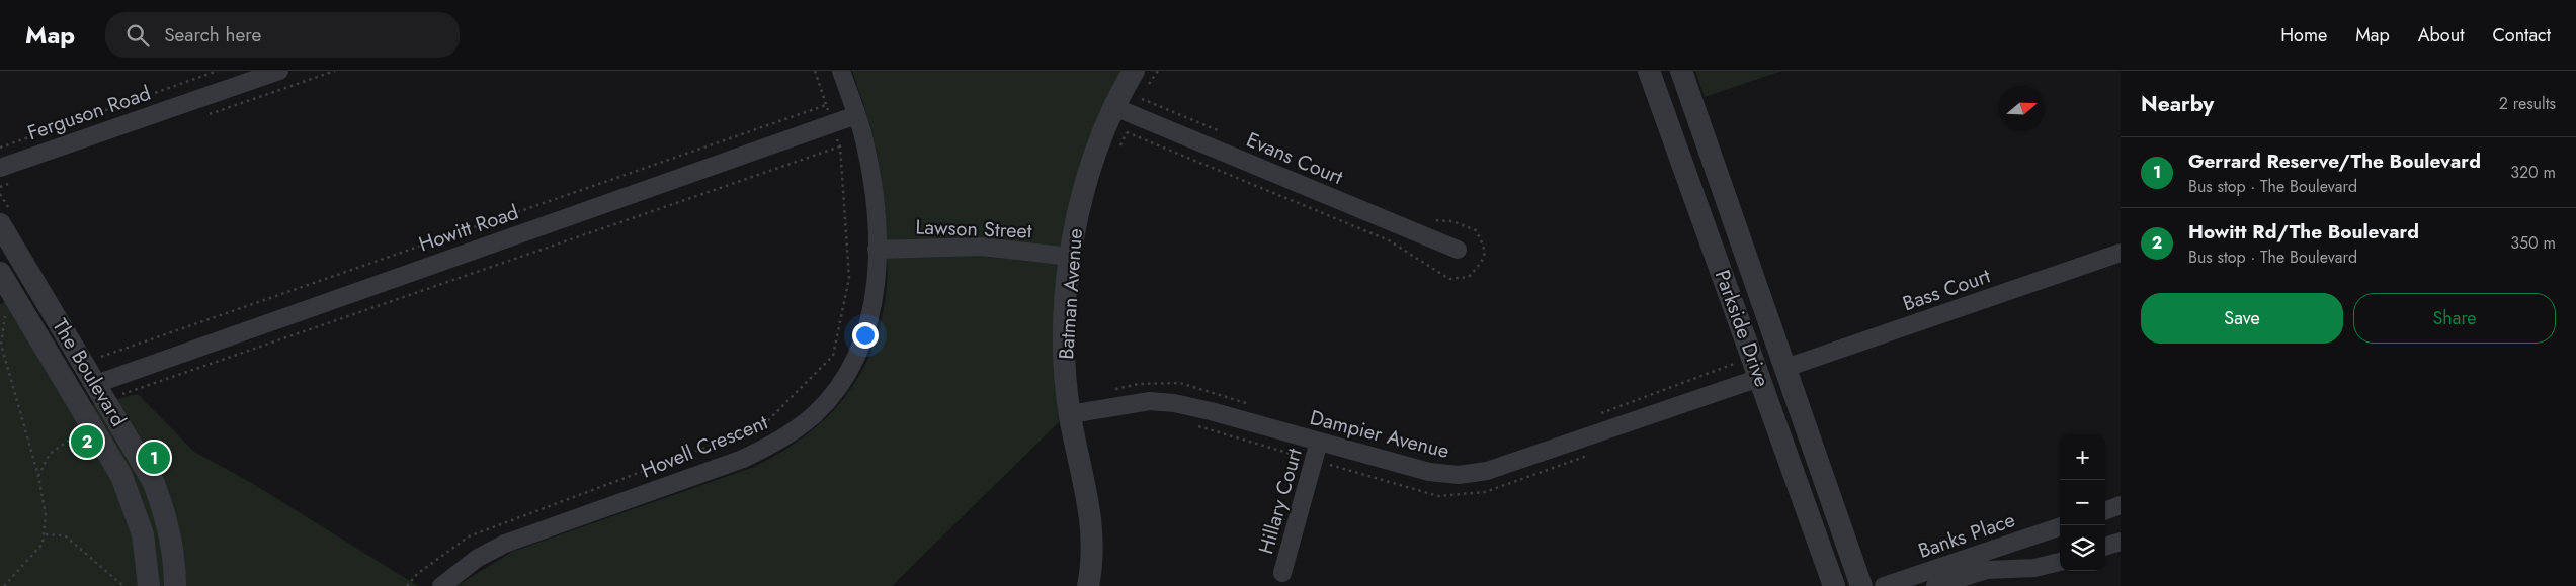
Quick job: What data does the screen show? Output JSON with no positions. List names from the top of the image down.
{
  "streets": {
    "street": [
      "Ferguson Road",
      "Evans Court",
      "Howitt Road",
      "Lawson Street",
      "Bass Court",
      "Batman Avenue",
      "Parkside Drive",
      "The Boulevard",
      "Dampier Avenue",
      "Hovell Crescent",
      "Hillary Court",
      "Banks Place"
    ]
  },
  "crossings": [
    ["Evans Court", "Batman Avenue"],
    ["Howitt Road", "The Boulevard"],
    ["Howitt Road", "Hovell Crescent"],
    ["Lawson Street", "Batman Avenue"],
    ["Lawson Street", "Hovell Crescent"],
    ["Bass Court", "Parkside Drive"],
    ["Batman Avenue", "Dampier Avenue"],
    ["Parkside Drive", "Dampier Avenue"],
    ["Dampier Avenue", "Hillary Court"]
  ],
  "north": "right",
  "page": {
    "header": "Map",
    "search": "Search here",
    "nav": [
      "Home",
      "Map",
      "About",
      "Contact"
    ],
    "heading": ["Nearby", "2 results"],
    "list": [
      {
        "mark": "1",
        "name": "Gerrard Reserve/The Boulevard",
        "note": "Bus stop · The Boulevard",
        "value": "320 m"
      },
      {
        "mark": "2",
        "name": "Howitt Rd/The Boulevard",
        "note": "Bus stop · The Boulevard",
        "value": "350 m"
      }
    ],
    "buttons": ["Save", "Share"],
    "pins": ["2", "1"],
    "map_buttons": ["+", "−"]
  }
}
